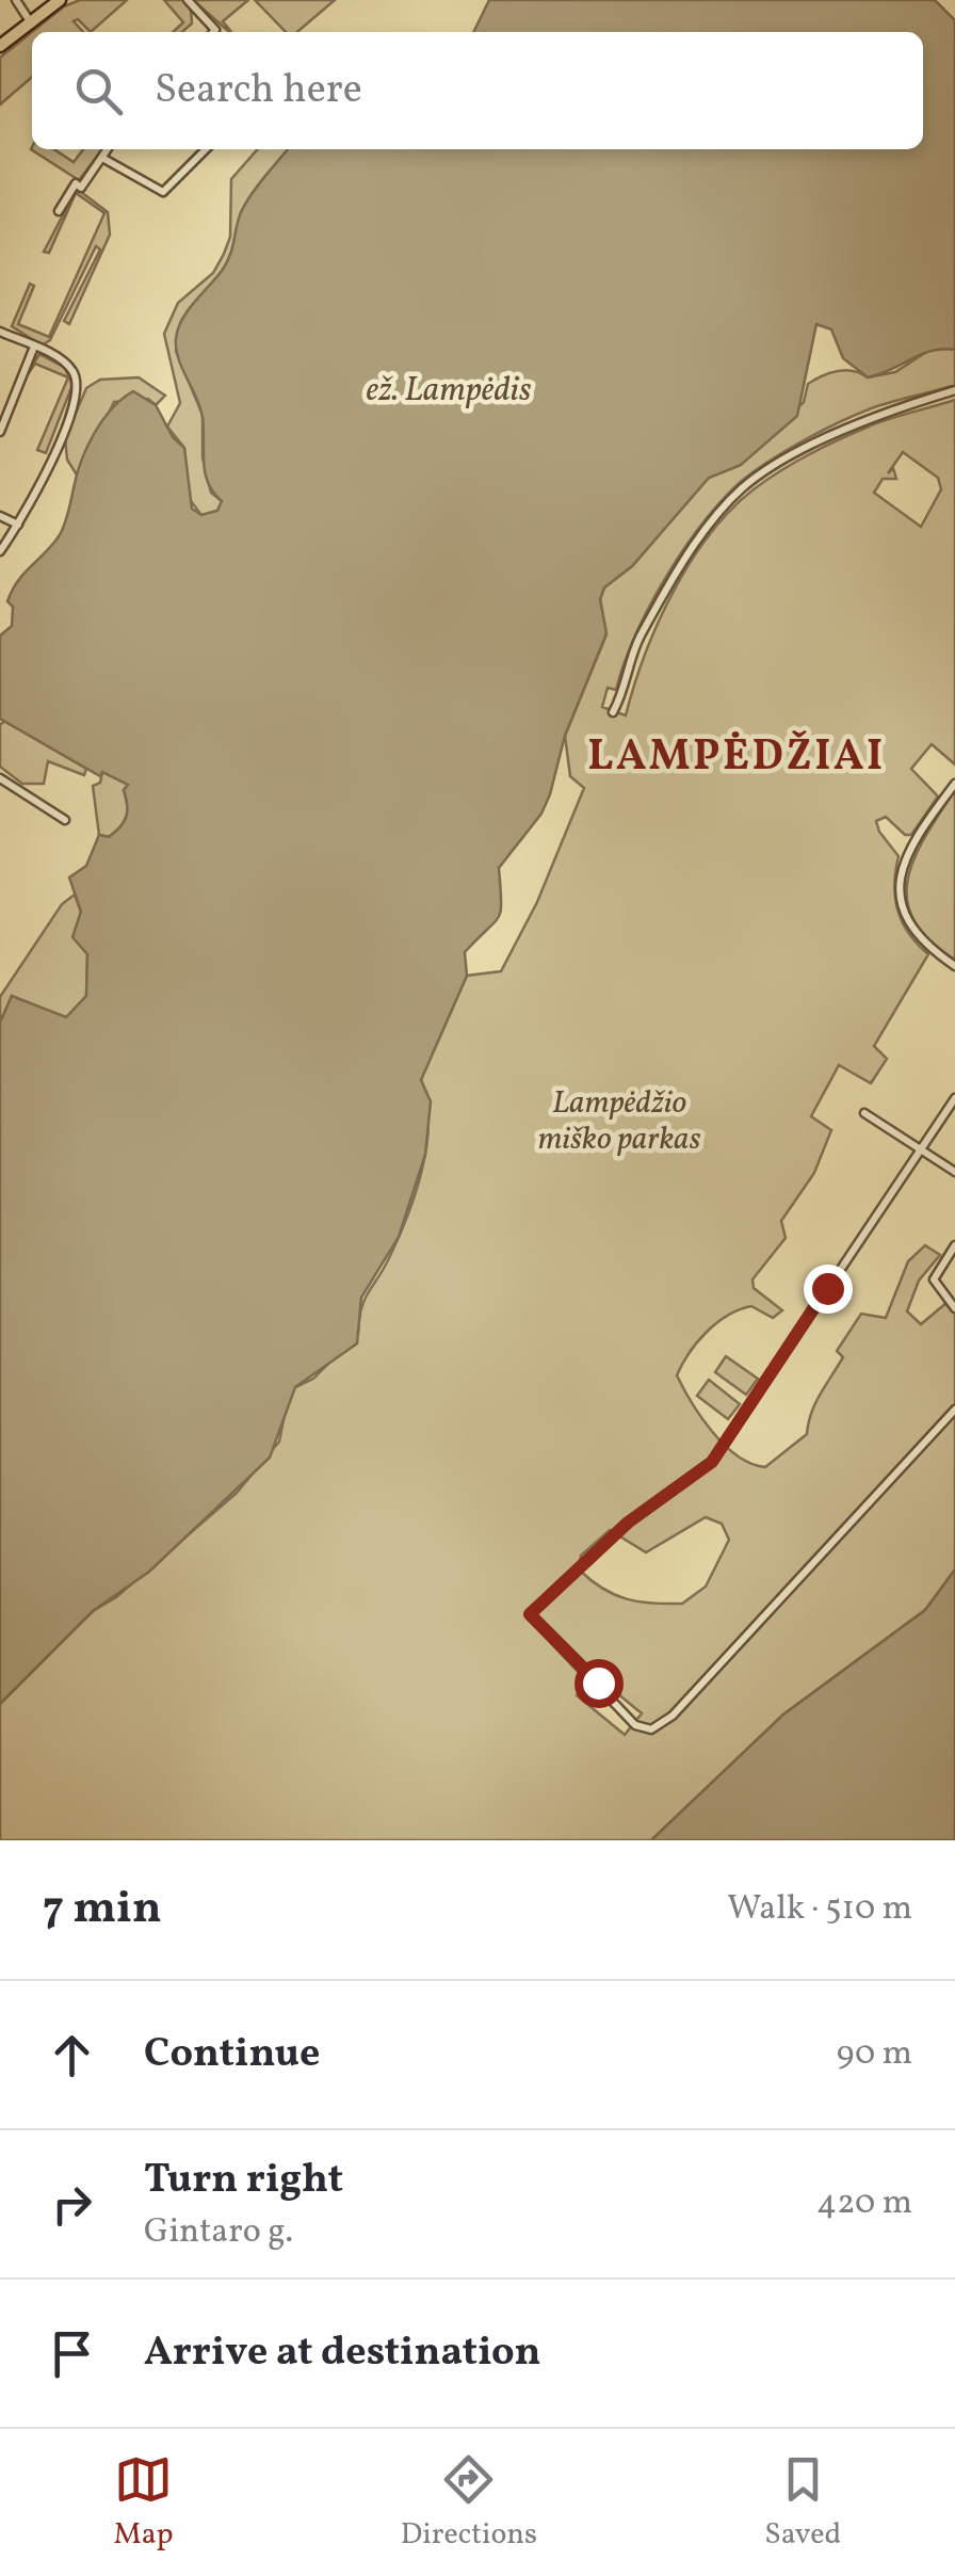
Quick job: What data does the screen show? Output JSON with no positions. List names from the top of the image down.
{
  "districts": ["LAMPĖDŽIAI"],
  "water": ["ež. Lampėdis"],
  "parks": ["Lampėdžio miško parkas"],
  "page": {
    "search": "Search here",
    "heading": ["7 min", "Walk · 510 m"],
    "list": [
      ["Continue", "90 m"],
      ["Turn right", "Gintaro g.", "420 m"],
      "Arrive at destination"
    ],
    "nav": ["Map", "Directions", "Saved"]
  }
}
